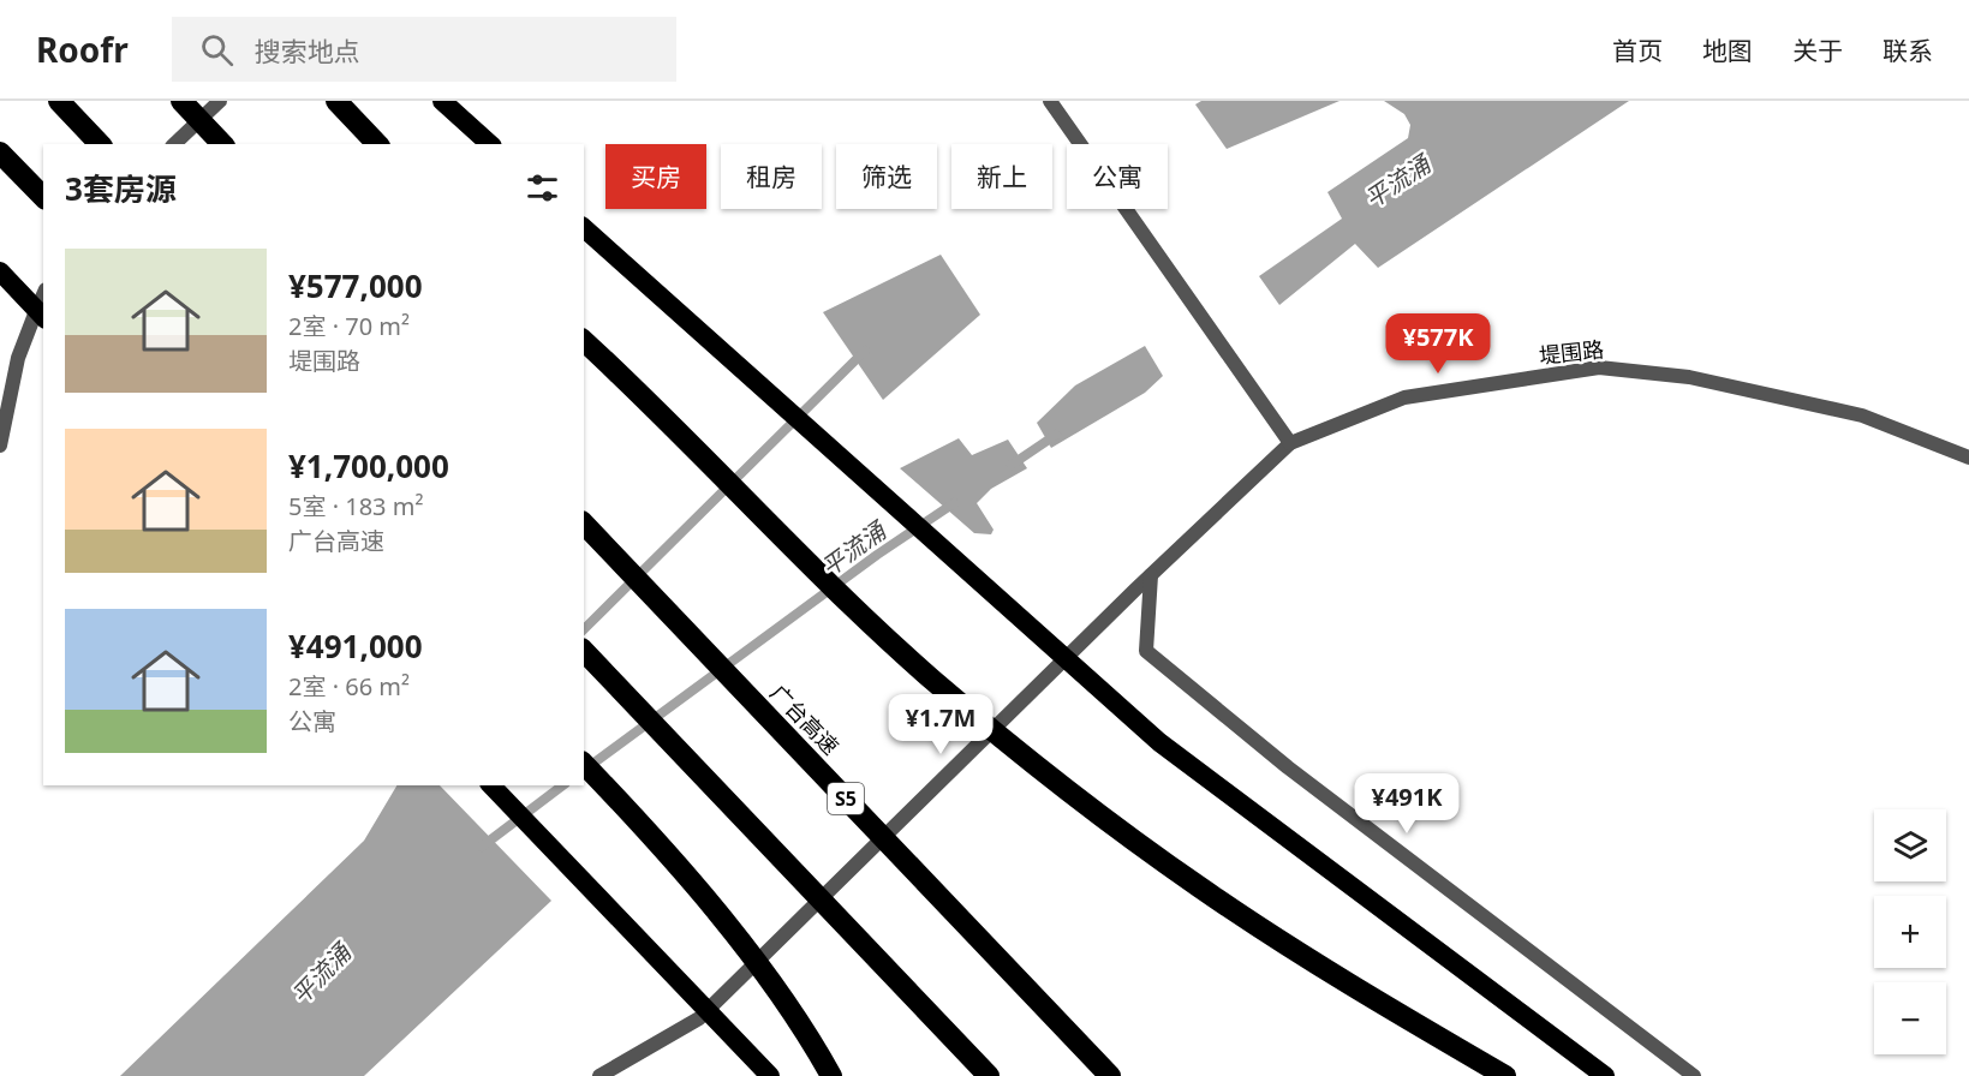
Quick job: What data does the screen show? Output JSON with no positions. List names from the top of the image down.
{
  "streets": {
    "highway": ["广台高速", "S5"],
    "street": ["堤围路"]
  },
  "water": ["平流涌"],
  "page": {
    "header": "Roofr",
    "search": "搜索地点",
    "nav": [
      "首页",
      "地图",
      "关于",
      "联系"
    ],
    "chip": [
      "买房",
      "租房",
      "筛选",
      "新上",
      "公寓"
    ],
    "heading": "3套房源",
    "list": [
      {
        "name": "¥577,000",
        "note": "2室 · 70 m² · 堤围路"
      },
      {
        "name": "¥1,700,000",
        "note": "5室 · 183 m² · 广台高速"
      },
      {
        "name": "¥491,000",
        "note": "2室 · 66 m² · 公寓"
      }
    ],
    "price": ["¥577K", "¥1.7M", "¥491K"],
    "map_buttons": ["+", "−"]
  }
}
